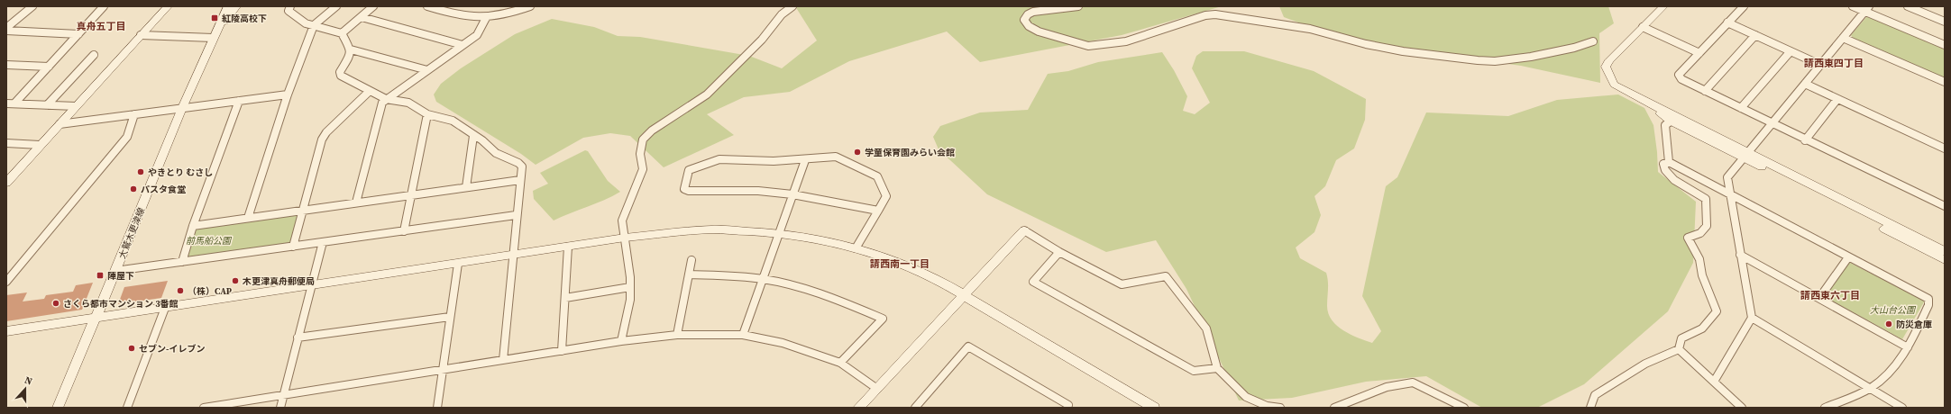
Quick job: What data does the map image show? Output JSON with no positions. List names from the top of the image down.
{
  "streets": {
    "street": ["大鷲木更津線"]
  },
  "districts": [
    "真舟五丁目",
    "請西東四丁目",
    "請西南一丁目",
    "請西東六丁目"
  ],
  "parks": ["前馬船公園", "大山台公園"],
  "places": {
    "transit": ["紅陵高校下", "陣屋下"],
    "other": [
      "学童保育園みらい会館",
      "やきとり むさし",
      "パスタ食堂",
      "木更津真舟郵便局",
      "（株）CAP",
      "さくら都市マンション 3番館",
      "防災倉庫",
      "セブン-イレブン"
    ]
  },
  "north": "top"
}
